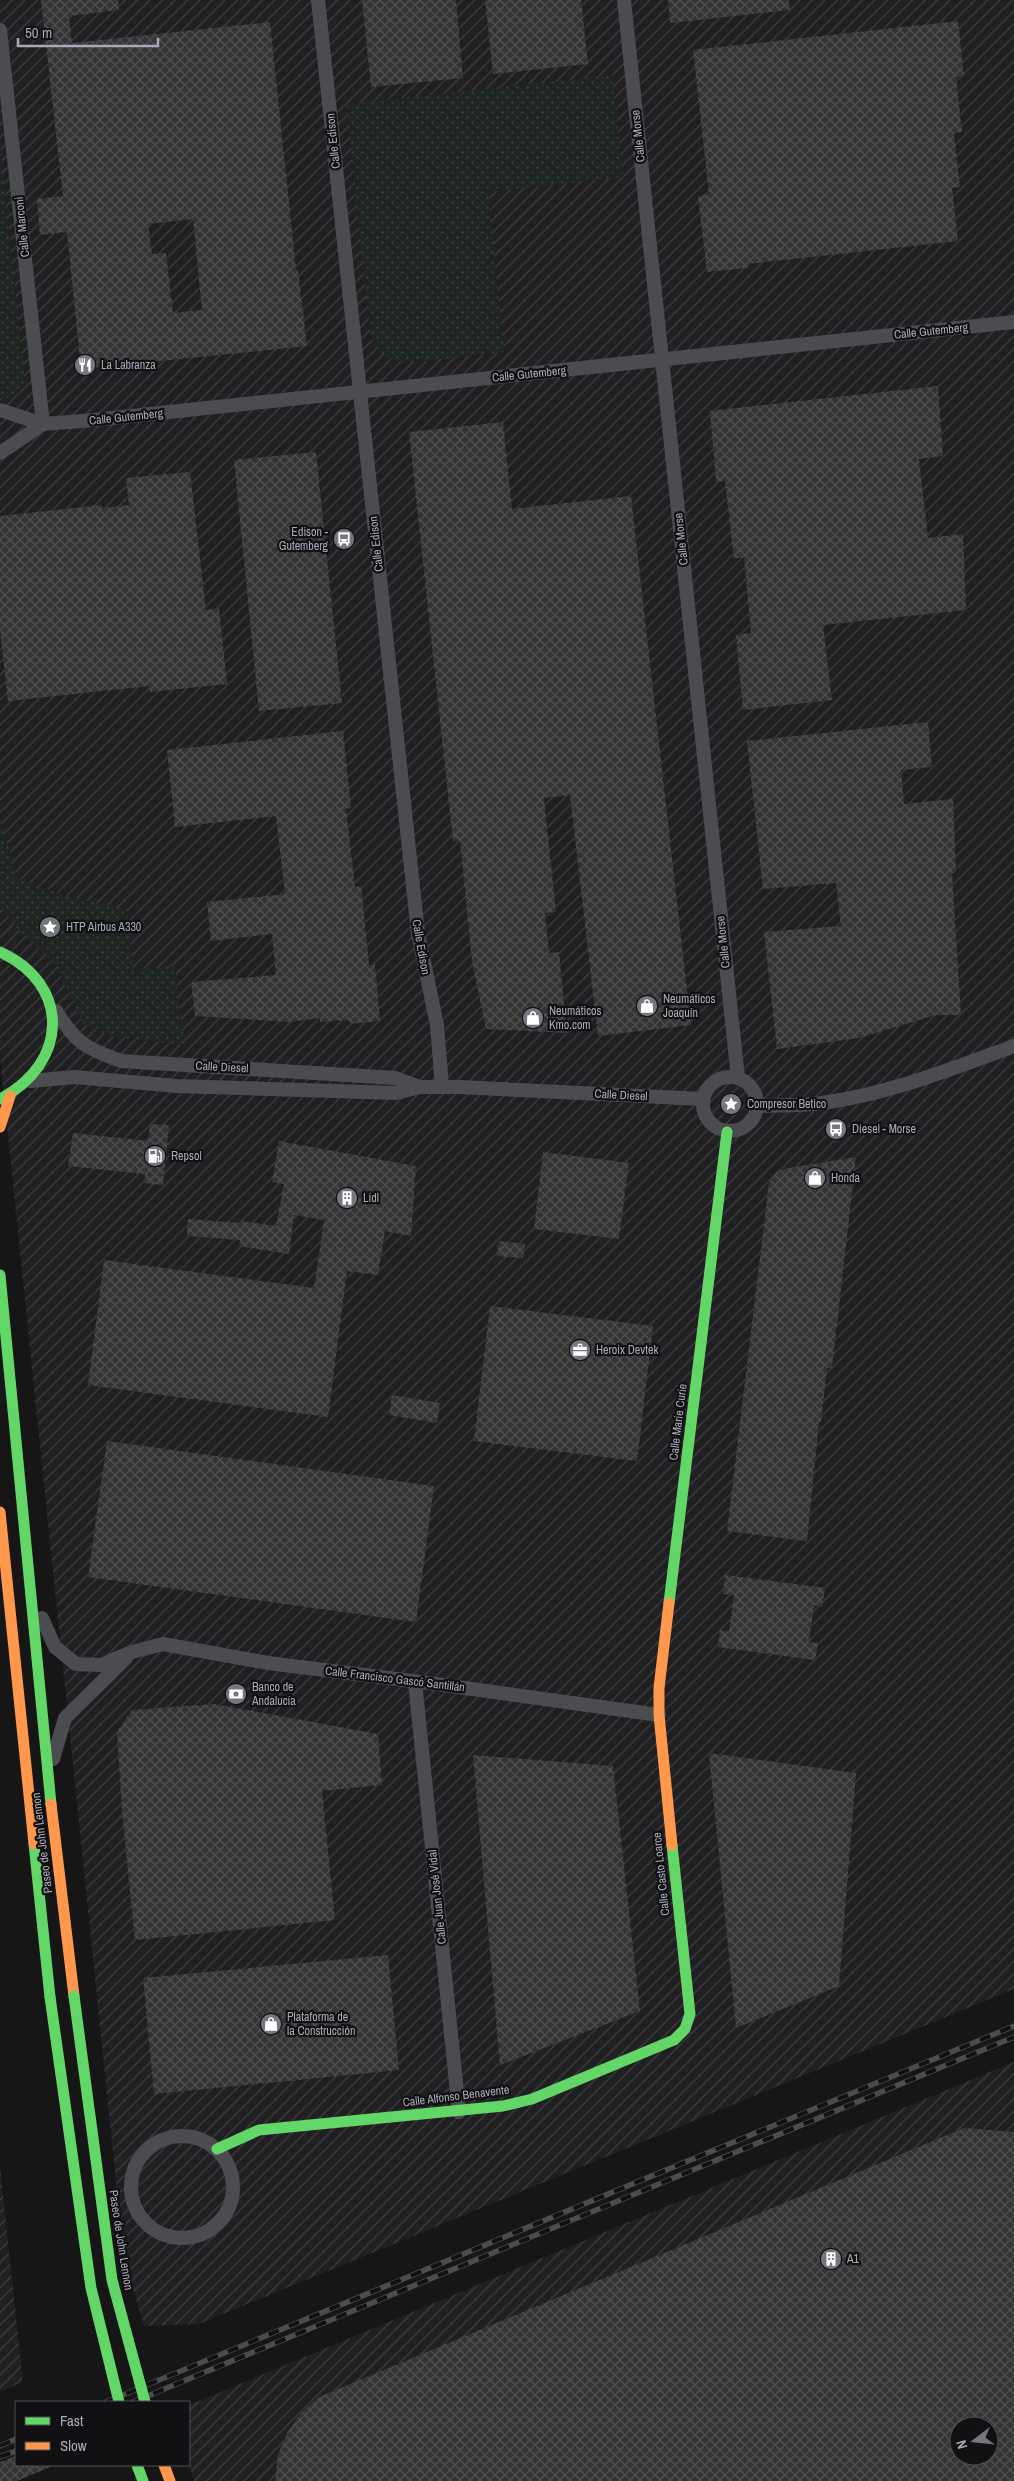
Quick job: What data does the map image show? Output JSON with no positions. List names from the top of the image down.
{
  "streets": {
    "main road": [
      "Calle Marie Curie",
      "Paseo de John Lennon",
      "Calle Casto Loarce",
      "Calle Alfonso Benavente"
    ],
    "street": [
      "Calle Morse",
      "Calle Edison",
      "Calle Marconi",
      "Calle Gutemberg",
      "Calle Diesel",
      "Calle Francisco Gascó Santillán",
      "Calle Juan José Vidal"
    ]
  },
  "crossings": [
    ["Calle Morse", "Calle Gutemberg"],
    ["Calle Morse", "Calle Diesel"],
    ["Calle Morse", "Calle Marie Curie"],
    ["Calle Edison", "Calle Gutemberg"],
    ["Calle Edison", "Calle Diesel"],
    ["Calle Marconi", "Calle Gutemberg"],
    ["Calle Diesel", "Calle Marie Curie"],
    ["Calle Marie Curie", "Calle Francisco Gascó Santillán"],
    ["Calle Marie Curie", "Calle Casto Loarce"],
    ["Calle Francisco Gascó Santillán", "Paseo de John Lennon"],
    ["Calle Francisco Gascó Santillán", "Calle Casto Loarce"],
    ["Calle Francisco Gascó Santillán", "Calle Juan José Vidal"],
    ["Calle Casto Loarce", "Calle Alfonso Benavente"],
    ["Calle Juan José Vidal", "Calle Alfonso Benavente"]
  ],
  "places": {
    "restaurant": ["La Labranza"],
    "bus stop": ["Edison - Gutemberg", "Diesel - Morse"],
    "place": ["HTP Airbus A330", "Compresor Betico"],
    "shop": [
      "Neumáticos Joaquín",
      "Neumáticos Kmo.com",
      "Honda",
      "Plataforma de la Construcción"
    ],
    "fuel station": ["Repsol"],
    "building": ["Lidl", "A1"],
    "office": ["Heroix Devtek"],
    "bank": ["Banco de Andalucía"]
  },
  "legend": ["Fast", "Slow"],
  "scale_bar": "50 m",
  "north": "left"
}
